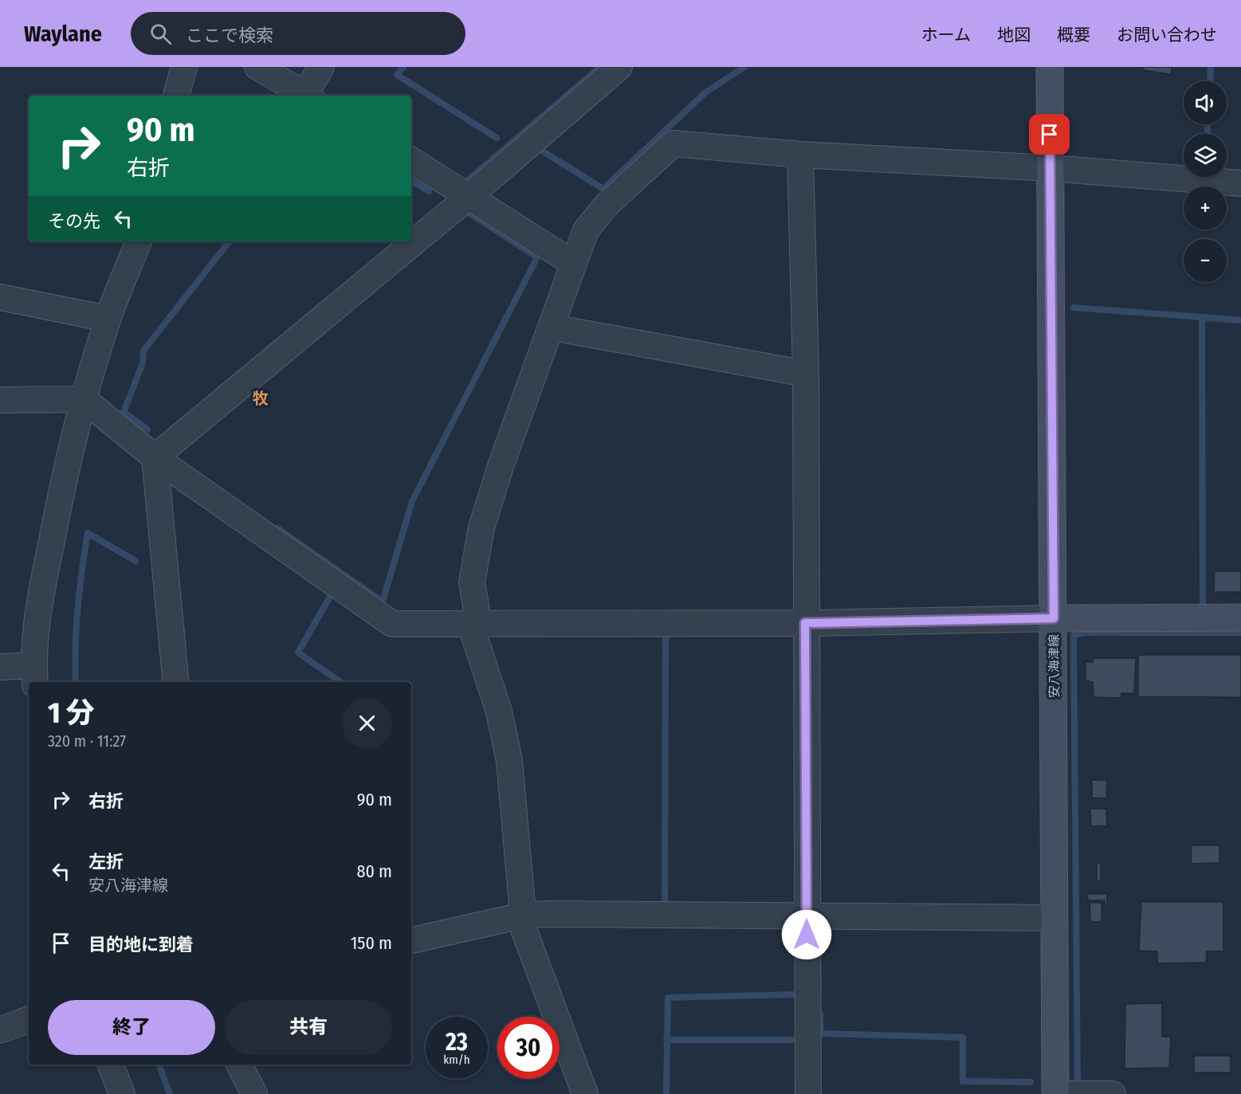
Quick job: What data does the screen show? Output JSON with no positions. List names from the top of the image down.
{
  "streets": {
    "main road": ["安八海津線"]
  },
  "districts": ["牧"],
  "page": {
    "header": "Waylane",
    "search": "ここで検索",
    "nav": [
      "ホーム",
      "地図",
      "概要",
      "お問い合わせ"
    ],
    "map_buttons": ["+", "−"],
    "turn": ["90 m", "右折"],
    "then": "その先",
    "heading": ["1 分", "320 m · 11:27"],
    "list": [
      {
        "name": "右折",
        "value": "90 m"
      },
      {
        "name": "左折",
        "note": "安八海津線",
        "value": "80 m"
      },
      {
        "name": "目的地に到着",
        "value": "150 m"
      }
    ],
    "buttons": ["終了", "共有"],
    "speed": "23 km/h",
    "limit": "30"
  }
}
